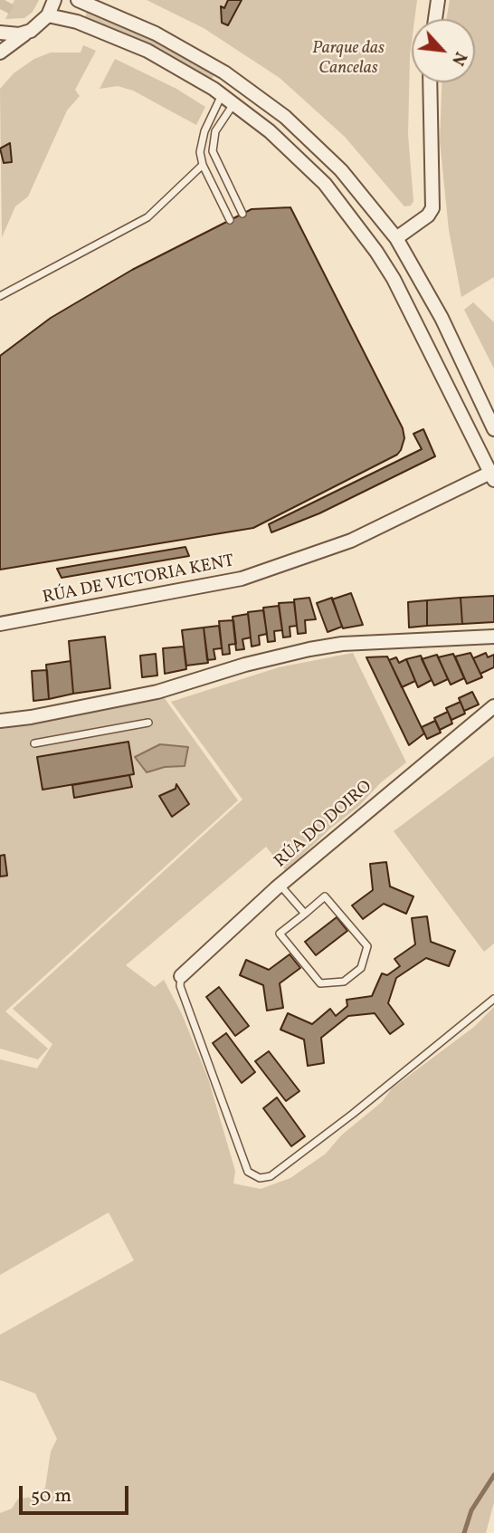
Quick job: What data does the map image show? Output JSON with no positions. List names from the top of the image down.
{
  "streets": {
    "street": ["RÚA DE VICTORIA KENT", "RÚA DO DOIRO"]
  },
  "parks": ["Parque das Cancelas"],
  "scale_bar": "50 m",
  "north": "bottom right"
}
